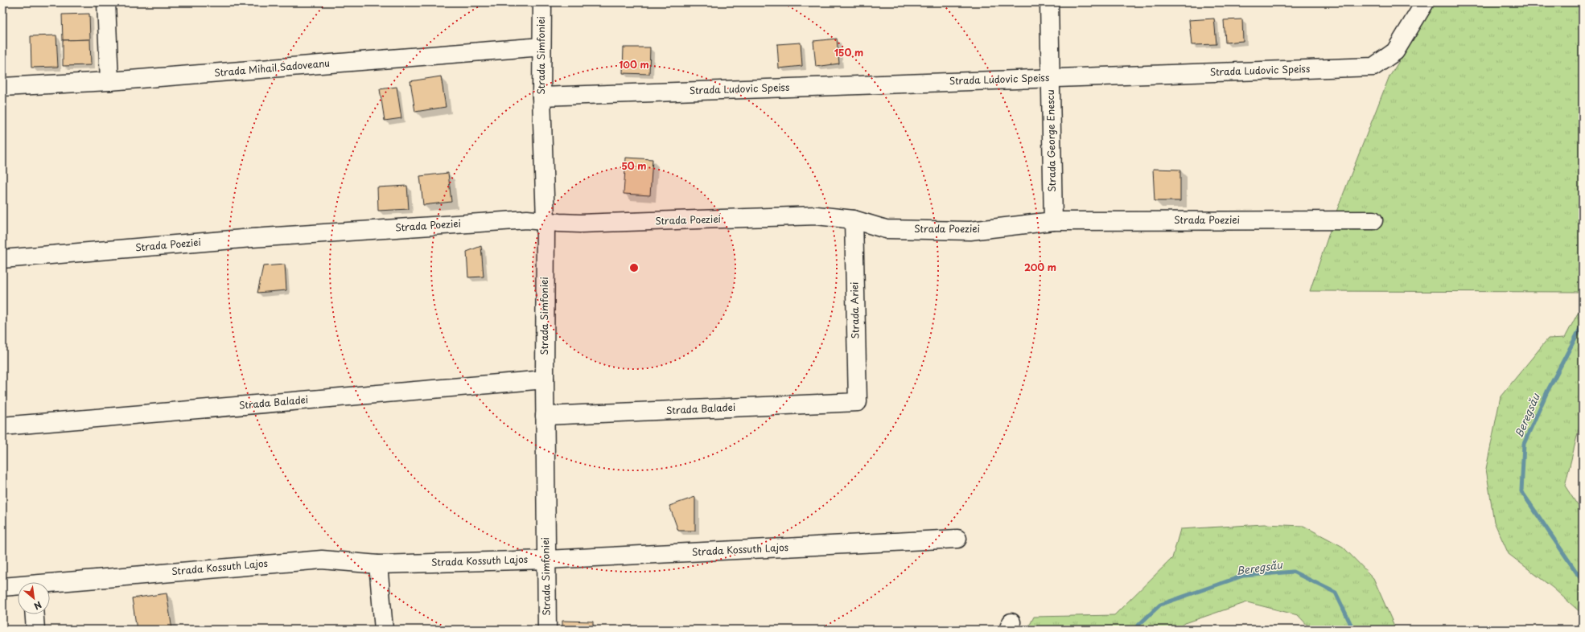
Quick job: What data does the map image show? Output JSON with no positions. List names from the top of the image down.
{
  "streets": {
    "street": [
      "Strada Simfoniei",
      "Strada Mihail Sadoveanu",
      "Strada Ludovic Speiss",
      "Strada George Enescu",
      "Strada Poeziei",
      "Strada Ariei",
      "Strada Baladei",
      "Strada Kossuth Lajos"
    ]
  },
  "crossings": [
    ["Strada Simfoniei", "Strada Mihail Sadoveanu"],
    ["Strada Simfoniei", "Strada Ludovic Speiss"],
    ["Strada Simfoniei", "Strada Poeziei"],
    ["Strada Simfoniei", "Strada Baladei"],
    ["Strada Simfoniei", "Strada Kossuth Lajos"],
    ["Strada Ludovic Speiss", "Strada George Enescu"],
    ["Strada George Enescu", "Strada Poeziei"],
    ["Strada Poeziei", "Strada Ariei"],
    ["Strada Ariei", "Strada Baladei"]
  ],
  "water": ["Beregsău"],
  "north": "bottom right",
  "rings": [
    "150 m",
    "100 m",
    "50 m",
    "200 m"
  ]
}
